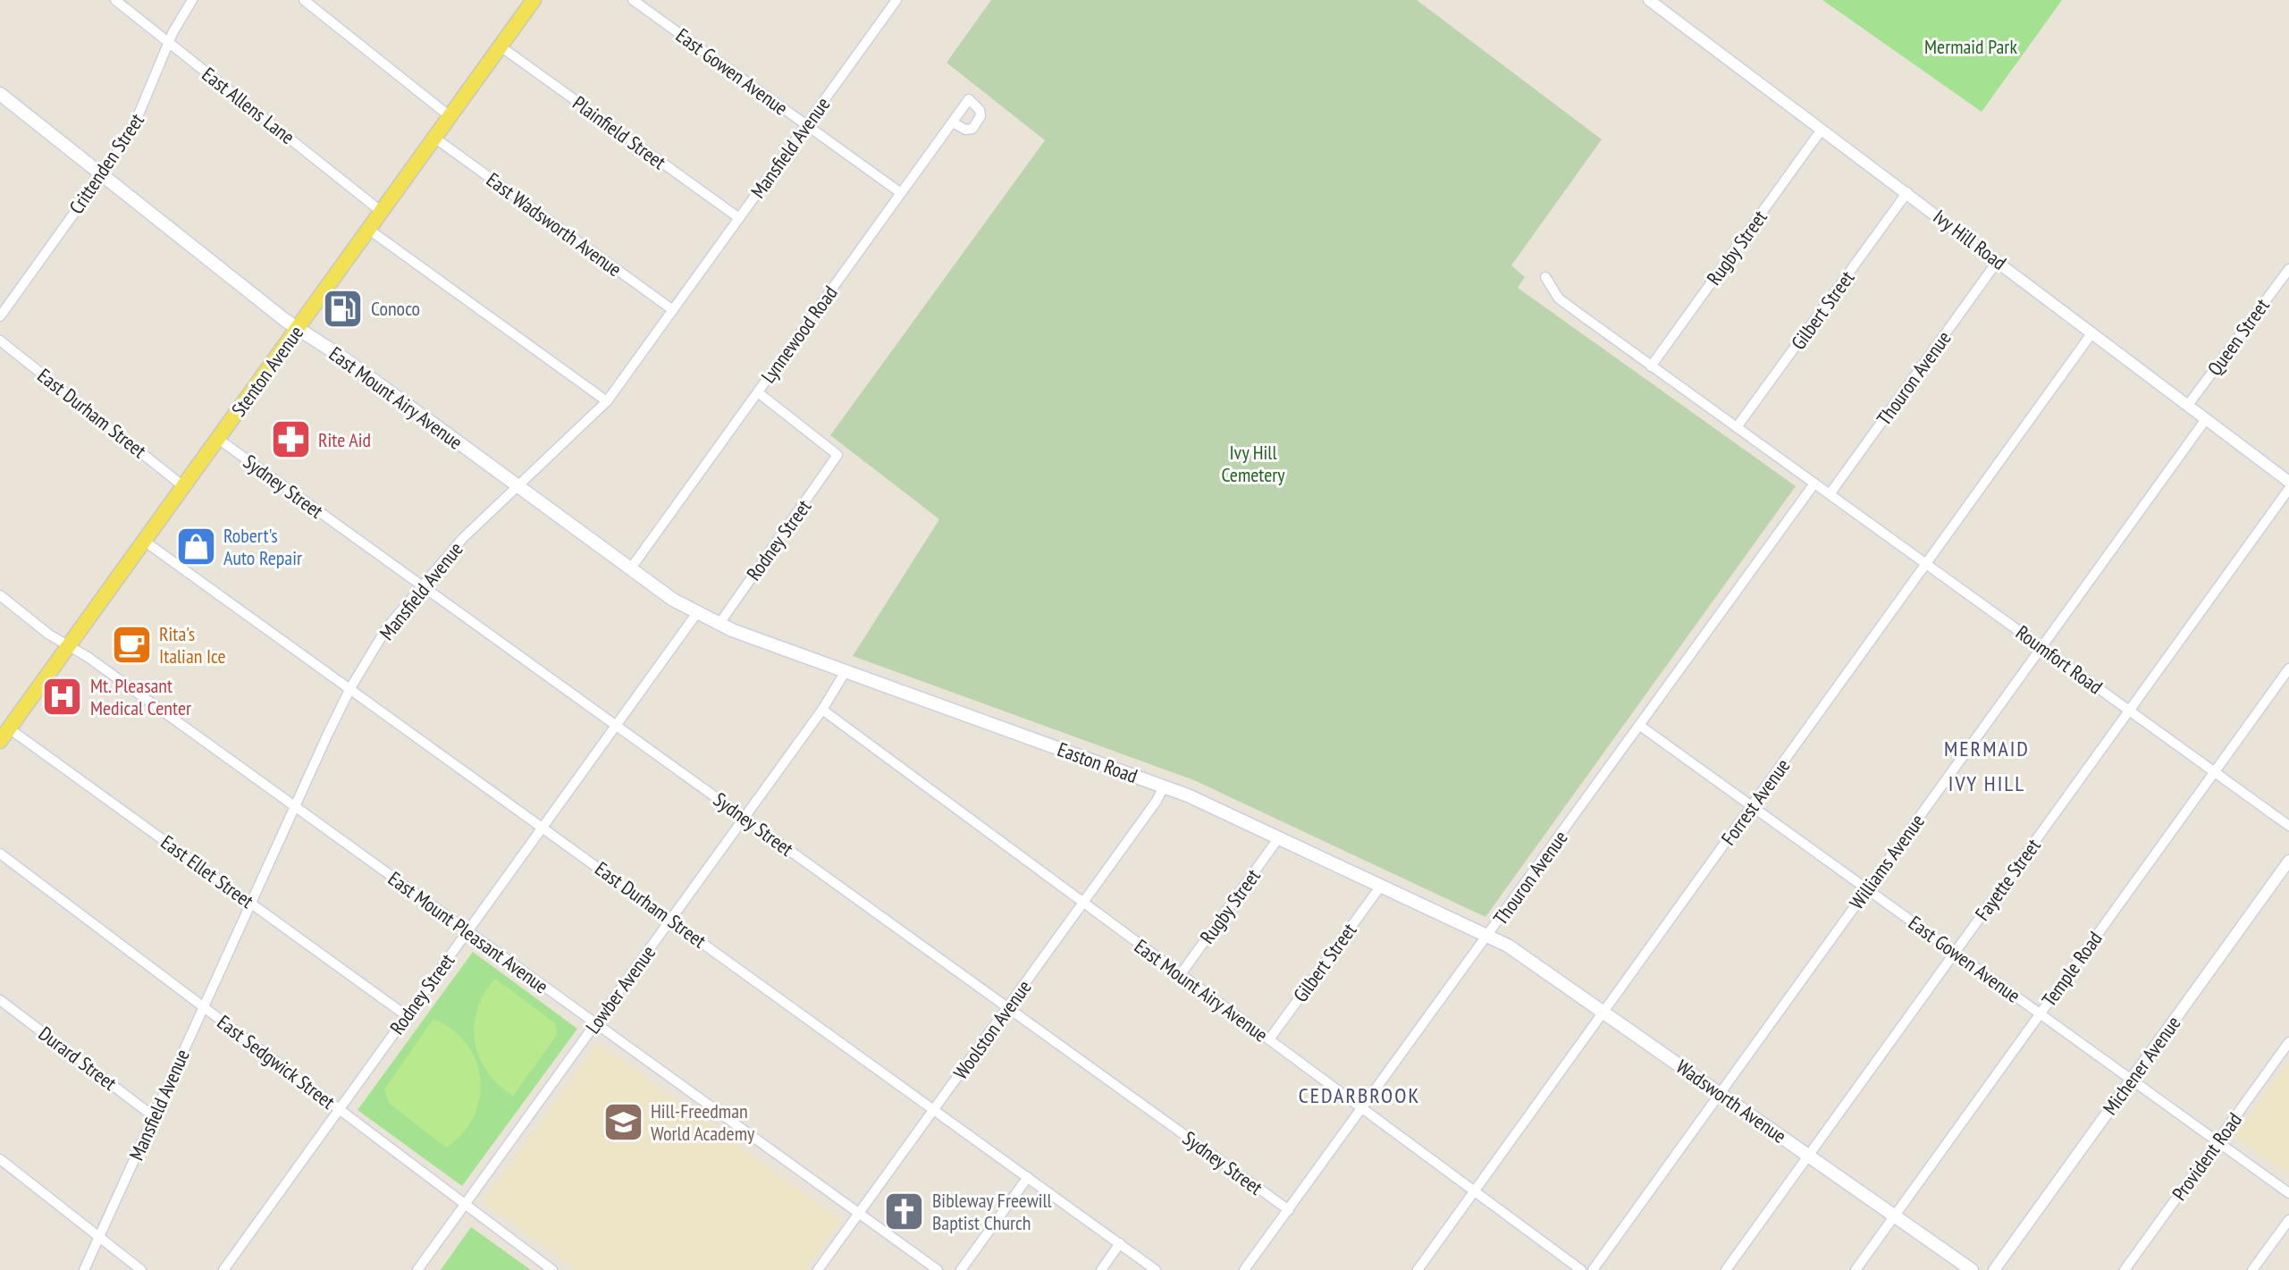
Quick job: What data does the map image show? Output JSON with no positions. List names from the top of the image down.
{
  "streets": {
    "main road": [
      "Stenton Avenue",
      "East Mount Airy Avenue",
      "Easton Road",
      "Wadsworth Avenue"
    ],
    "street": [
      "East Gowen Avenue",
      "East Allens Lane",
      "Plainfield Street",
      "Mansfield Avenue",
      "Crittenden Street",
      "East Wadsworth Avenue",
      "Ivy Hill Road",
      "Rugby Street",
      "Gilbert Street",
      "Lynnewood Road",
      "Queen Street",
      "Thouron Avenue",
      "East Durham Street",
      "Sydney Street",
      "Rodney Street",
      "Roumfort Road",
      "Forrest Avenue",
      "Williams Avenue",
      "East Ellet Street",
      "Fayette Street",
      "East Mount Pleasant Avenue",
      "Temple Road",
      "Lowber Avenue",
      "Woolston Avenue",
      "Durard Street",
      "East Sedgwick Street",
      "Michener Avenue",
      "Provident Road"
    ]
  },
  "crossings": [
    ["East Gowen Avenue", "Mansfield Avenue"],
    ["East Gowen Avenue", "Lynnewood Road"],
    ["East Gowen Avenue", "Thouron Avenue"],
    ["East Gowen Avenue", "Forrest Avenue"],
    ["East Gowen Avenue", "Williams Avenue"],
    ["East Gowen Avenue", "Fayette Street"],
    ["East Gowen Avenue", "Temple Road"],
    ["East Gowen Avenue", "Michener Avenue"],
    ["East Gowen Avenue", "Provident Road"],
    ["East Allens Lane", "Crittenden Street"],
    ["East Allens Lane", "Stenton Avenue"],
    ["Plainfield Street", "Mansfield Avenue"],
    ["Plainfield Street", "Stenton Avenue"],
    ["Mansfield Avenue", "East Wadsworth Avenue"],
    ["Mansfield Avenue", "East Mount Airy Avenue"],
    ["Mansfield Avenue", "East Durham Street"],
    ["Mansfield Avenue", "Sydney Street"],
    ["Mansfield Avenue", "East Ellet Street"],
    ["Mansfield Avenue", "East Mount Pleasant Avenue"],
    ["Mansfield Avenue", "Durard Street"],
    ["Mansfield Avenue", "East Sedgwick Street"],
    ["Crittenden Street", "East Mount Airy Avenue"],
    ["East Wadsworth Avenue", "Stenton Avenue"],
    ["Ivy Hill Road", "Rugby Street"],
    ["Ivy Hill Road", "Gilbert Street"],
    ["Ivy Hill Road", "Queen Street"],
    ["Ivy Hill Road", "Thouron Avenue"],
    ["Ivy Hill Road", "Forrest Avenue"],
    ["Ivy Hill Road", "Williams Avenue"],
    ["Rugby Street", "East Mount Airy Avenue"],
    ["Rugby Street", "Easton Road"],
    ["Gilbert Street", "East Mount Airy Avenue"],
    ["Gilbert Street", "Easton Road"],
    ["Lynnewood Road", "East Mount Airy Avenue"],
    ["Lynnewood Road", "Rodney Street"],
    ["Stenton Avenue", "East Mount Airy Avenue"],
    ["Stenton Avenue", "East Durham Street"],
    ["Stenton Avenue", "Sydney Street"],
    ["Stenton Avenue", "East Ellet Street"],
    ["Stenton Avenue", "East Mount Pleasant Avenue"],
    ["Thouron Avenue", "East Mount Airy Avenue"],
    ["Thouron Avenue", "Sydney Street"],
    ["Thouron Avenue", "Roumfort Road"],
    ["Thouron Avenue", "Easton Road"],
    ["Thouron Avenue", "Wadsworth Avenue"],
    ["East Mount Airy Avenue", "Rodney Street"],
    ["East Mount Airy Avenue", "Easton Road"],
    ["East Mount Airy Avenue", "Forrest Avenue"],
    ["East Mount Airy Avenue", "Lowber Avenue"],
    ["East Mount Airy Avenue", "Woolston Avenue"],
    ["East Durham Street", "Rodney Street"],
    ["East Durham Street", "Lowber Avenue"],
    ["East Durham Street", "Woolston Avenue"],
    ["Sydney Street", "Rodney Street"],
    ["Sydney Street", "Lowber Avenue"],
    ["Sydney Street", "Woolston Avenue"],
    ["Rodney Street", "Easton Road"],
    ["Rodney Street", "East Ellet Street"],
    ["Rodney Street", "East Mount Pleasant Avenue"],
    ["Rodney Street", "East Sedgwick Street"],
    ["Roumfort Road", "Forrest Avenue"],
    ["Roumfort Road", "Williams Avenue"],
    ["Roumfort Road", "Fayette Street"],
    ["Roumfort Road", "Temple Road"],
    ["Easton Road", "Lowber Avenue"],
    ["Easton Road", "Woolston Avenue"],
    ["Easton Road", "Wadsworth Avenue"],
    ["Forrest Avenue", "Wadsworth Avenue"],
    ["Williams Avenue", "Wadsworth Avenue"],
    ["Fayette Street", "Wadsworth Avenue"],
    ["East Mount Pleasant Avenue", "Lowber Avenue"],
    ["East Mount Pleasant Avenue", "Woolston Avenue"],
    ["Temple Road", "Wadsworth Avenue"],
    ["Lowber Avenue", "East Sedgwick Street"]
  ],
  "districts": ["MERMAID", "IVY HILL", "CEDARBROOK"],
  "parks": ["Mermaid Park", "Ivy Hill Cemetery"],
  "places": {
    "fuel station": ["Conoco"],
    "pharmacy": ["Rite Aid"],
    "shop": ["Robert's Auto Repair"],
    "cafe": ["Rita's Italian Ice"],
    "hospital": ["Mt. Pleasant Medical Center"],
    "school or university": ["Hill-Freedman World Academy"],
    "church": ["Bibleway Freewill Baptist Church"]
  }
}
